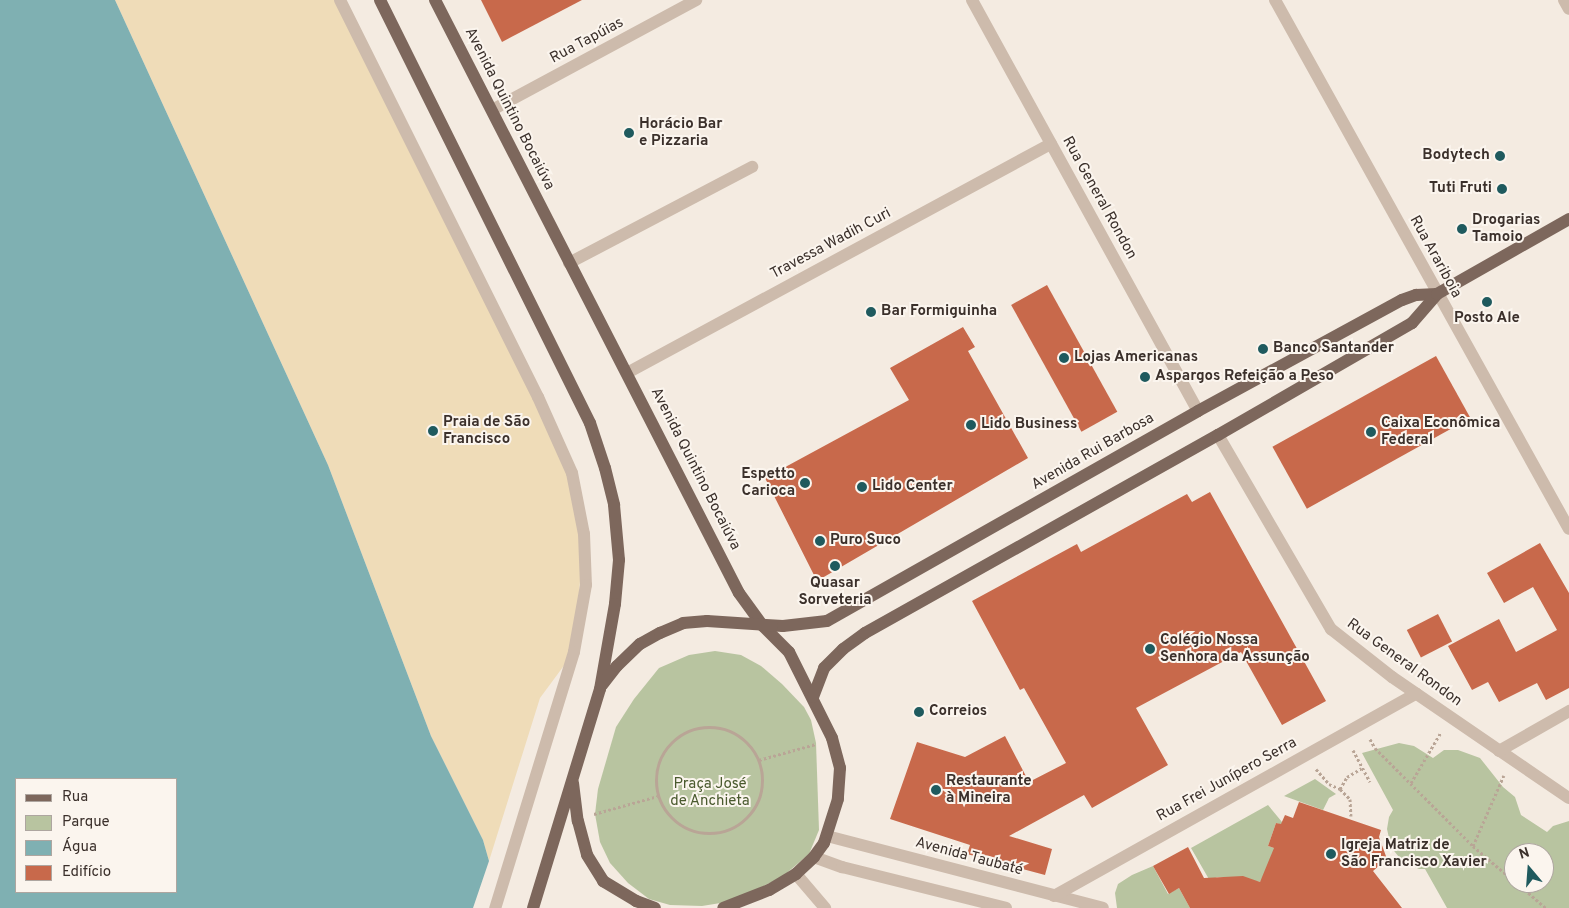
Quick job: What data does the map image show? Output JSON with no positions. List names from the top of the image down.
{
  "streets": {
    "main road": ["Avenida Quintino Bocaiúva", "Avenida Rui Barbosa"],
    "street": [
      "Rua Tapúias",
      "Rua General Rondon",
      "Travessa Wadih Curi",
      "Rua Arariboia",
      "Rua Frei Junípero Serra",
      "Avenida Taubaté"
    ]
  },
  "crossings": [
    ["Rua Tapúias", "Avenida Quintino Bocaiúva"],
    ["Avenida Quintino Bocaiúva", "Travessa Wadih Curi"],
    ["Avenida Quintino Bocaiúva", "Avenida Rui Barbosa"],
    ["Avenida Quintino Bocaiúva", "Avenida Taubaté"],
    ["Rua General Rondon", "Travessa Wadih Curi"],
    ["Rua General Rondon", "Avenida Rui Barbosa"],
    ["Rua General Rondon", "Rua Frei Junípero Serra"],
    ["Rua Arariboia", "Avenida Rui Barbosa"],
    ["Rua Frei Junípero Serra", "Avenida Taubaté"]
  ],
  "parks": ["Praça José de Anchieta"],
  "places": [
    "Horácio Bar e Pizzaria",
    "Bodytech",
    "Tuti Fruti",
    "Drogarias Tamoio",
    "Posto Ale",
    "Bar Formiguinha",
    "Banco Santander",
    "Lojas Americanas",
    "Aspargos Refeição a Peso",
    "Lido Business",
    "Praia de São Francisco",
    "Caixa Econômica Federal",
    "Espetto Carioca",
    "Lido Center",
    "Puro Suco",
    "Quasar Sorveteria",
    "Colégio Nossa Senhora da Assunção",
    "Correios",
    "Restaurante à Mineira",
    "Igreja Matriz de São Francisco Xavier"
  ],
  "legend": [
    "Rua",
    "Parque",
    "Água",
    "Edifício"
  ],
  "north": "top"
}
